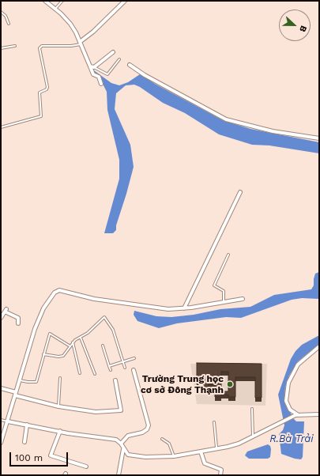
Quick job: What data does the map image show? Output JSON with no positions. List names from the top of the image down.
{
  "water": ["R.Bà Trải"],
  "places": ["Trường Trung học cơ sở Đông Thạnh"],
  "scale_bar": "100 m",
  "north": "right"
}
